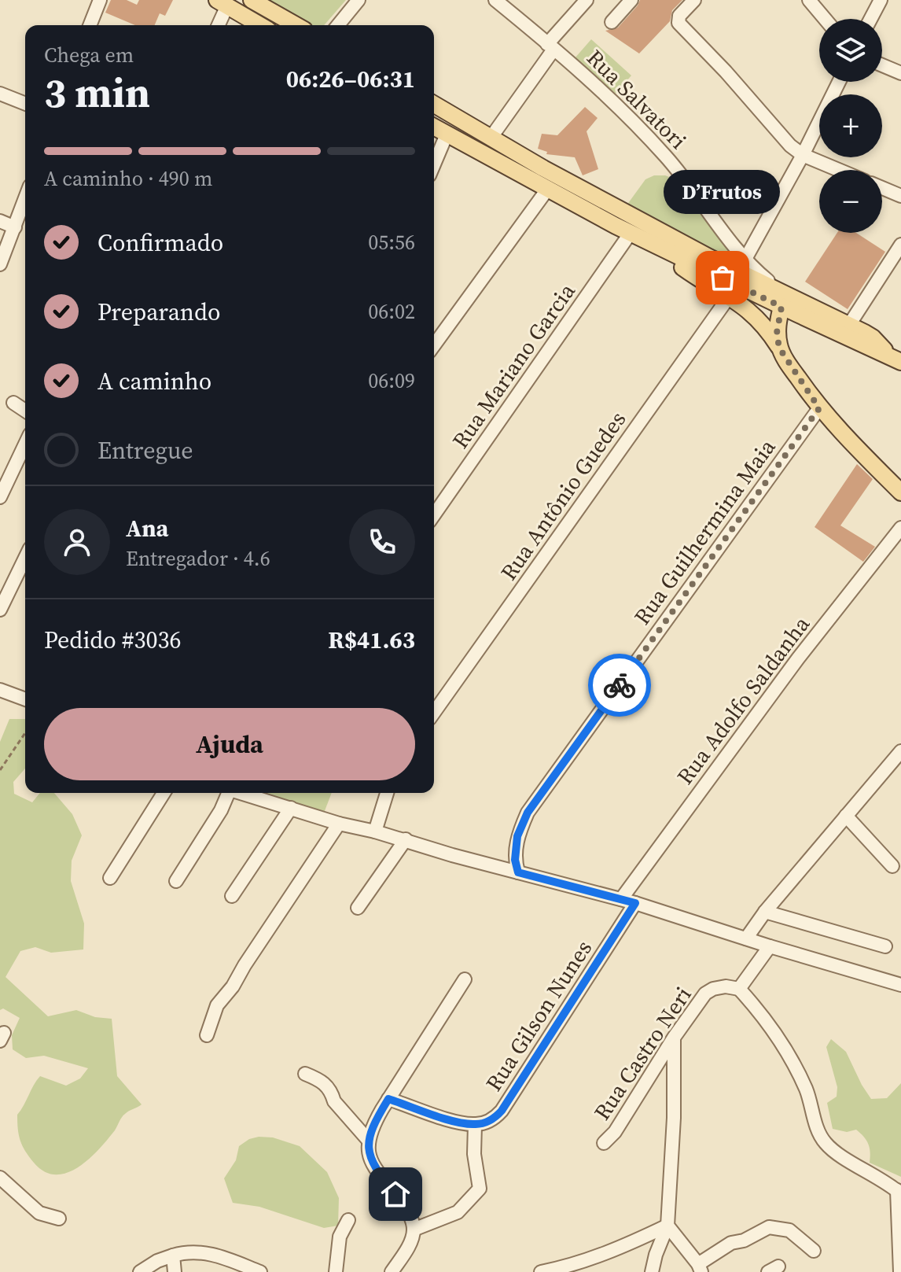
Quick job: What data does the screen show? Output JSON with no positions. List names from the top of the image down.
{
  "streets": {
    "street": [
      "Rua Salvatori",
      "Rua Mariano Garcia",
      "Rua Antônio Guedes",
      "Rua Guilhermina Maia",
      "Rua Adolfo Saldanha",
      "Rua Gilson Nunes",
      "Rua Castro Neri"
    ]
  },
  "places": ["D’Frutos"],
  "page": {
    "map_buttons": ["+", "−"],
    "heading": ["3 min", "Chega em", "06:26–06:31"],
    "panel": [
      "Ana",
      "Entregador · 4.6",
      "Pedido #3036",
      "R$41.63"
    ],
    "bar": "A caminho · 490 m",
    "bubble": "D’Frutos",
    "list": [
      ["Confirmado", "05:56"],
      ["Preparando", "06:02"],
      ["A caminho", "06:09"],
      "Entregue"
    ],
    "buttons": "Ajuda"
  }
}
